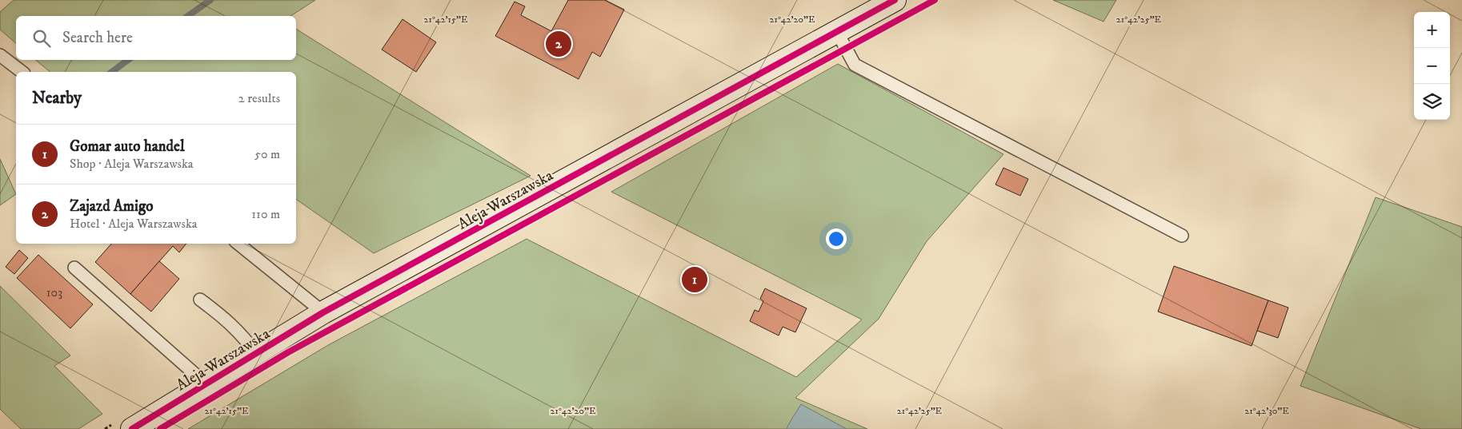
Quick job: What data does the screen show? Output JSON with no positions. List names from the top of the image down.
{
  "streets": {
    "street": ["Aleja Warszawska"]
  },
  "house_numbers": ["103"],
  "page": {
    "map_buttons": ["+", "−"],
    "search": "Search here",
    "pins": ["2", "1"],
    "heading": ["Nearby", "2 results"],
    "list": [
      {
        "mark": "1",
        "name": "Gomar auto handel",
        "note": "Shop · Aleja Warszawska",
        "value": "50 m"
      },
      {
        "mark": "2",
        "name": "Zajazd Amigo",
        "note": "Hotel · Aleja Warszawska",
        "value": "110 m"
      }
    ]
  },
  "coordinates": [
    "21°42'15\"E",
    "21°42'20\"E",
    "21°42'25\"E",
    "21°42'30\"E"
  ]
}
